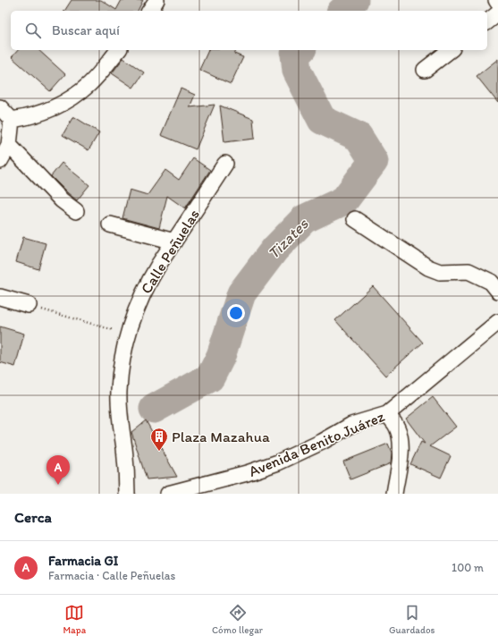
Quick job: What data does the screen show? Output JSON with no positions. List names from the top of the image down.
{
  "streets": {
    "street": ["Calle Peñuelas", "Avenida Benito Juárez"]
  },
  "water": ["Tizates"],
  "places": {
    "building": ["Plaza Mazahua"]
  },
  "page": {
    "search": "Buscar aquí",
    "pins": "A",
    "heading": "Cerca",
    "list": [
      {
        "mark": "A",
        "name": "Farmacia GI",
        "note": "Farmacia · Calle Peñuelas",
        "value": "100 m"
      }
    ],
    "nav": ["Mapa", "Cómo llegar", "Guardados"]
  }
}
